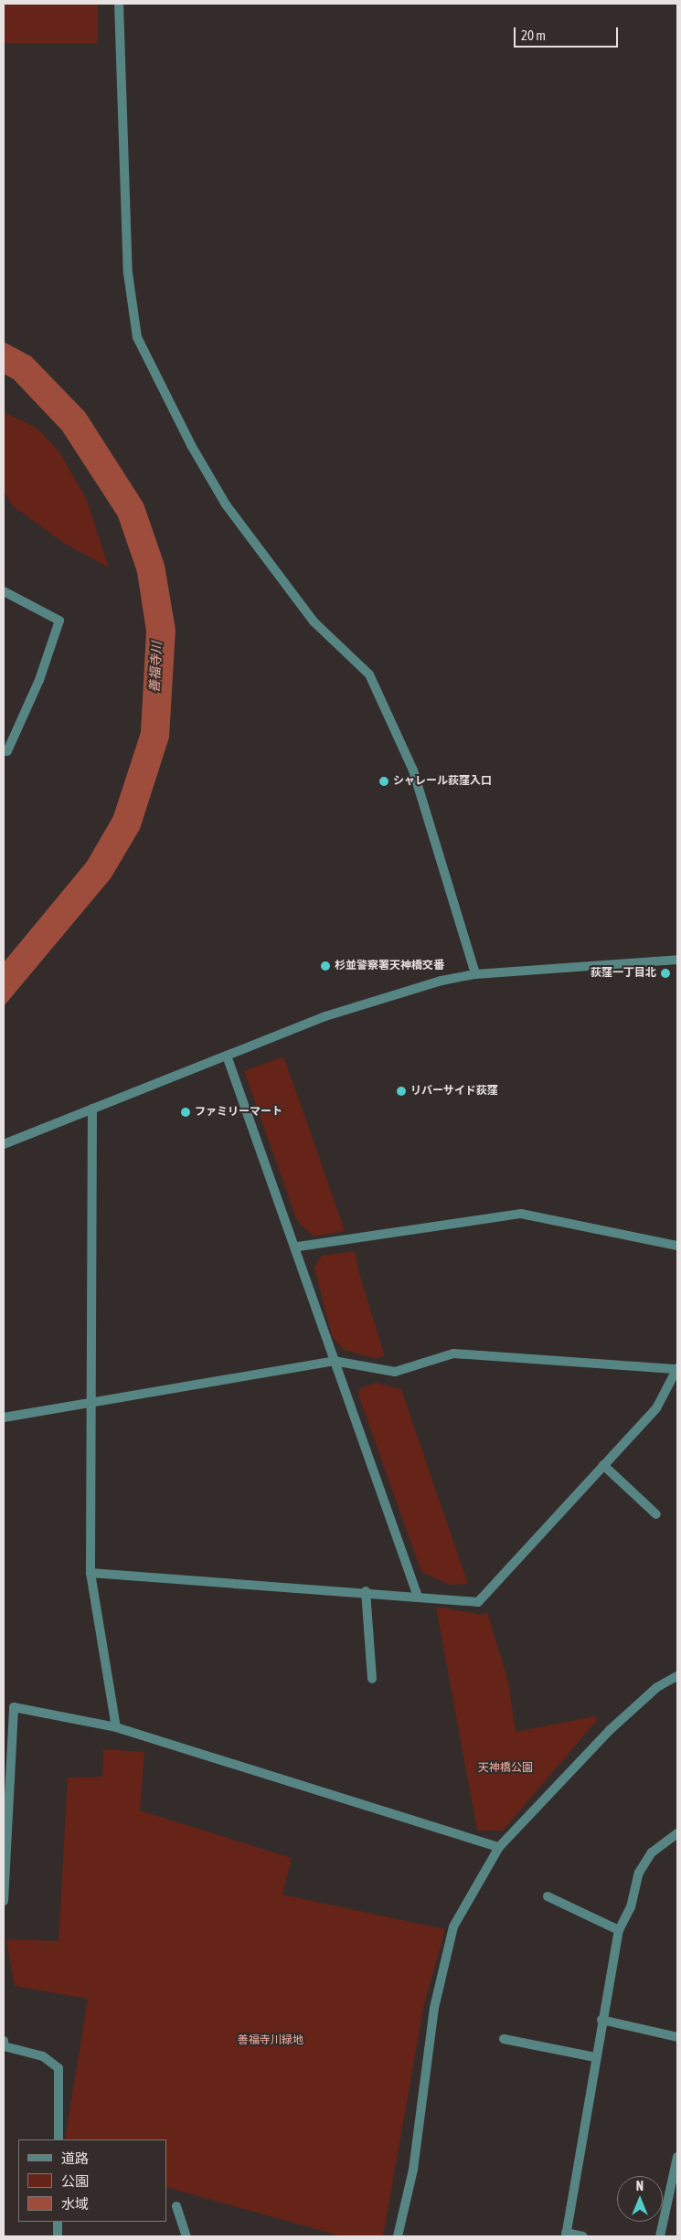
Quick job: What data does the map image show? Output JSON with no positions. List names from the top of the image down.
{
  "water": ["善福寺川"],
  "parks": ["天神橋公園", "善福寺川緑地"],
  "places": [
    "シャレール荻窪入口",
    "杉並警察署天神橋交番",
    "荻窪一丁目北",
    "リバーサイド荻窪",
    "ファミリーマート"
  ],
  "legend": ["道路", "公園", "水域"],
  "scale_bar": "20 m",
  "north": "top"
}
